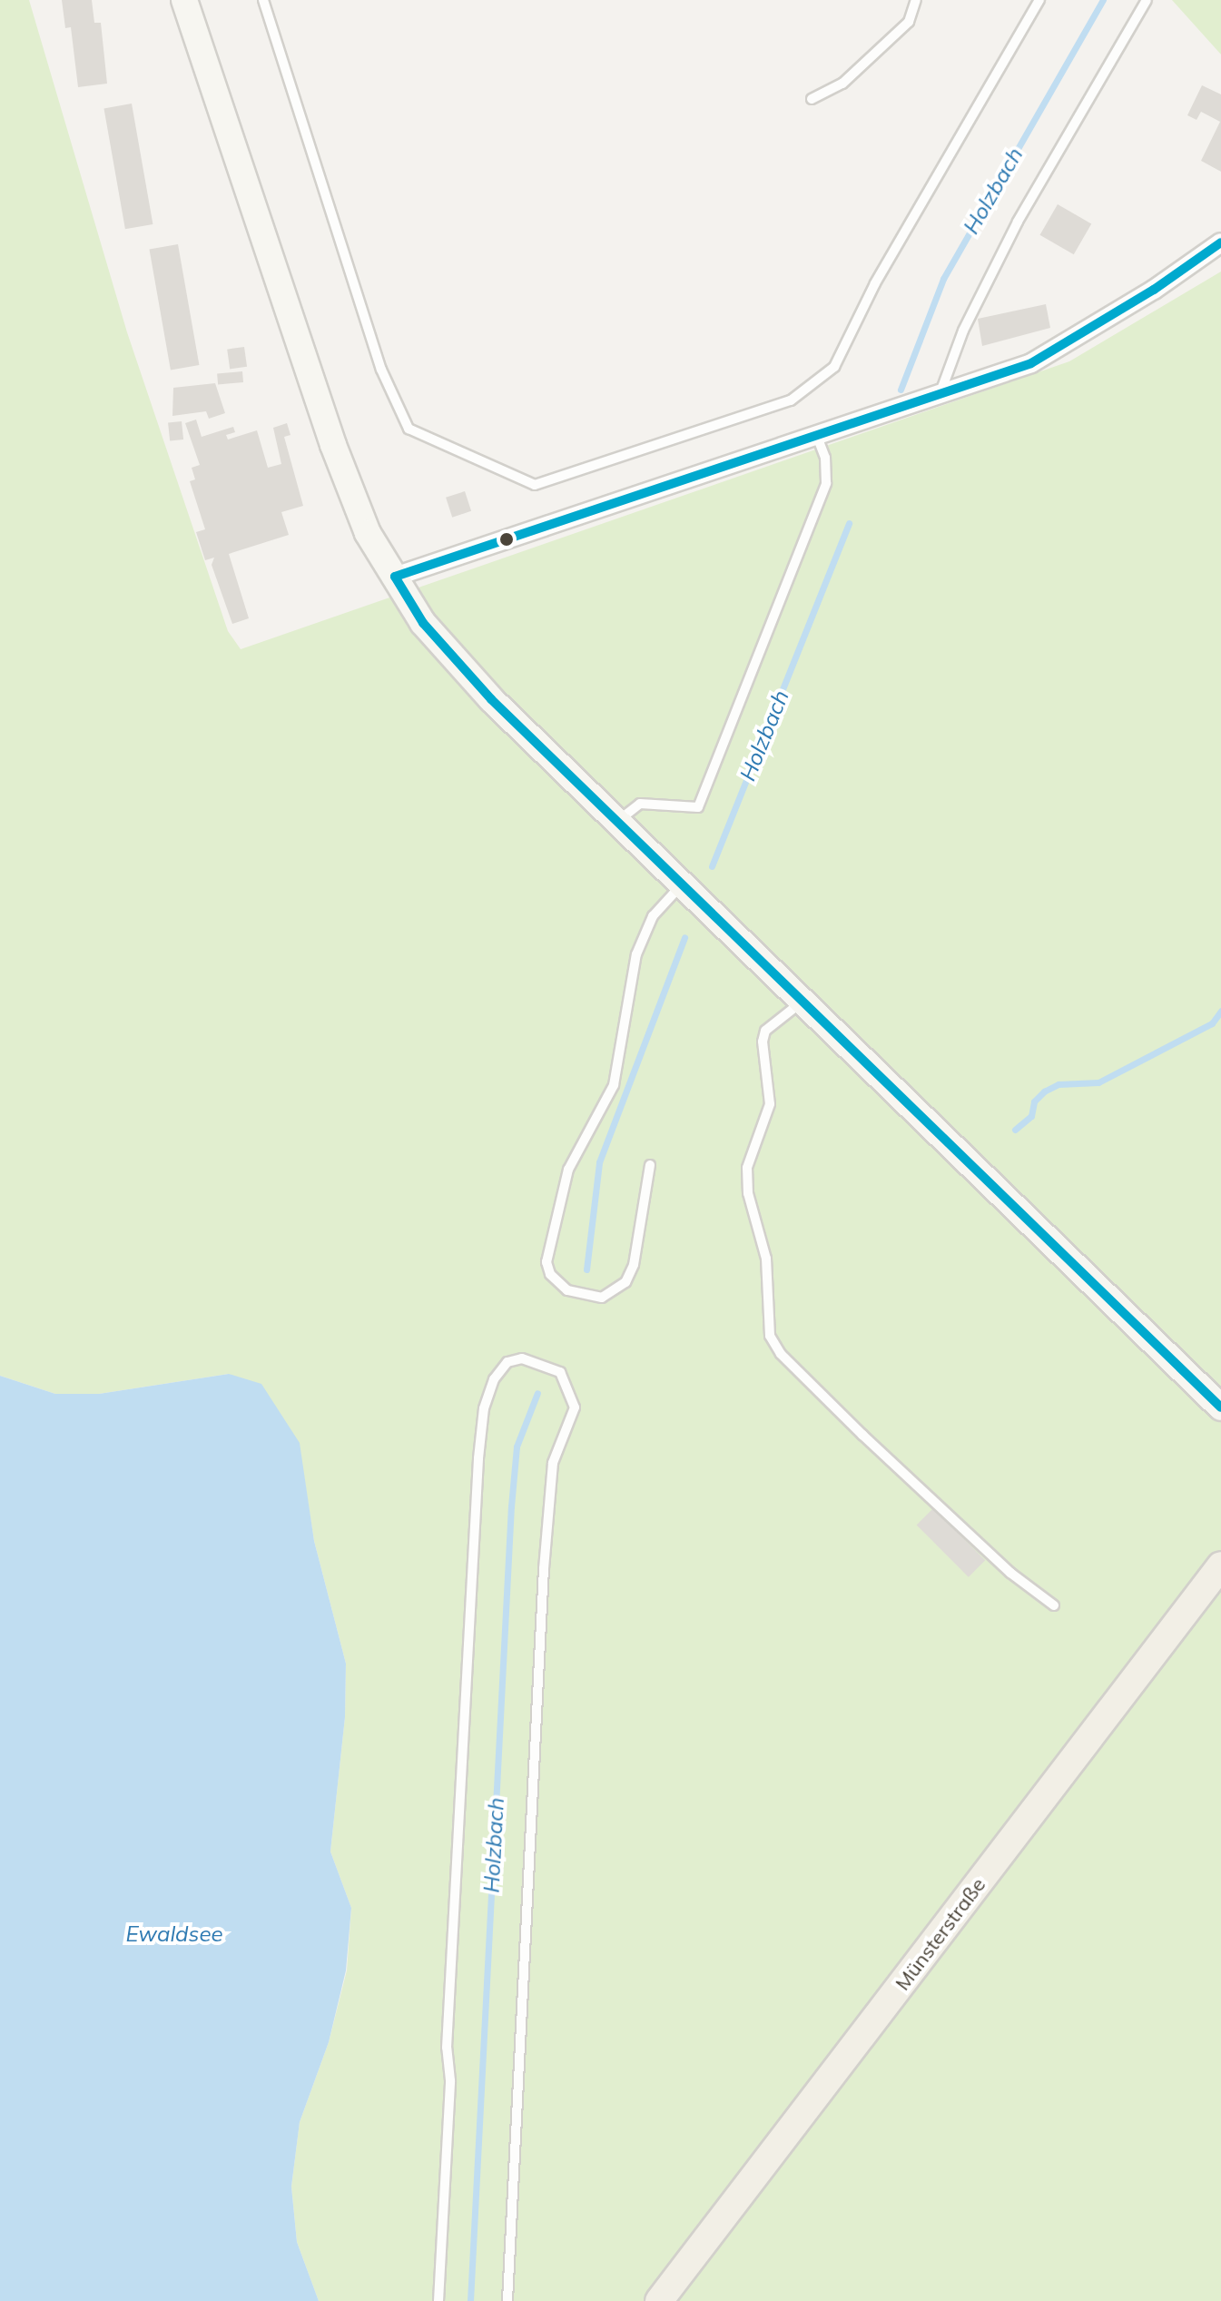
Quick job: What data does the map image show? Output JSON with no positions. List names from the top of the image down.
{
  "streets": {
    "main road": ["Münsterstraße"]
  },
  "water": ["Holzbach", "Ewaldsee"]
}
